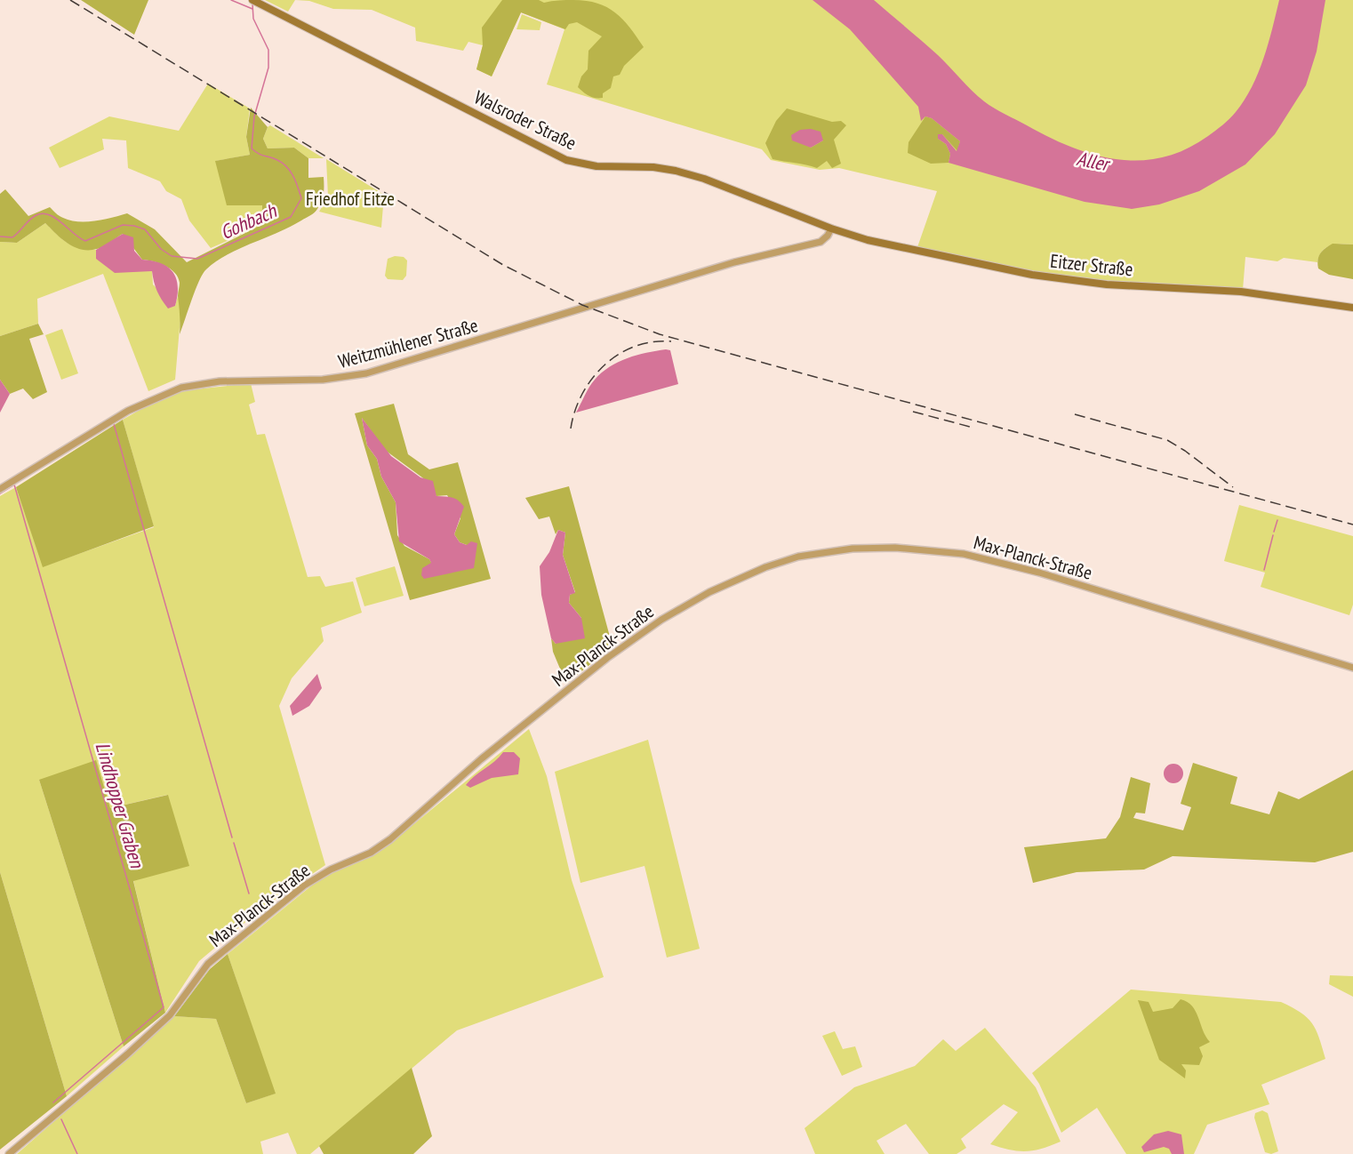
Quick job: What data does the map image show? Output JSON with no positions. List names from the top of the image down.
{
  "streets": {
    "main road": ["Walsroder Straße", "Eitzer Straße"],
    "street": ["Weitzmühlener Straße", "Max-Planck-Straße"]
  },
  "crossings": [
    ["Walsroder Straße", "Eitzer Straße"],
    ["Walsroder Straße", "Weitzmühlener Straße"],
    ["Eitzer Straße", "Weitzmühlener Straße"]
  ],
  "water": ["Aller", "Gohbach", "Lindhopper Graben"],
  "parks": ["Friedhof Eitze"]
}
